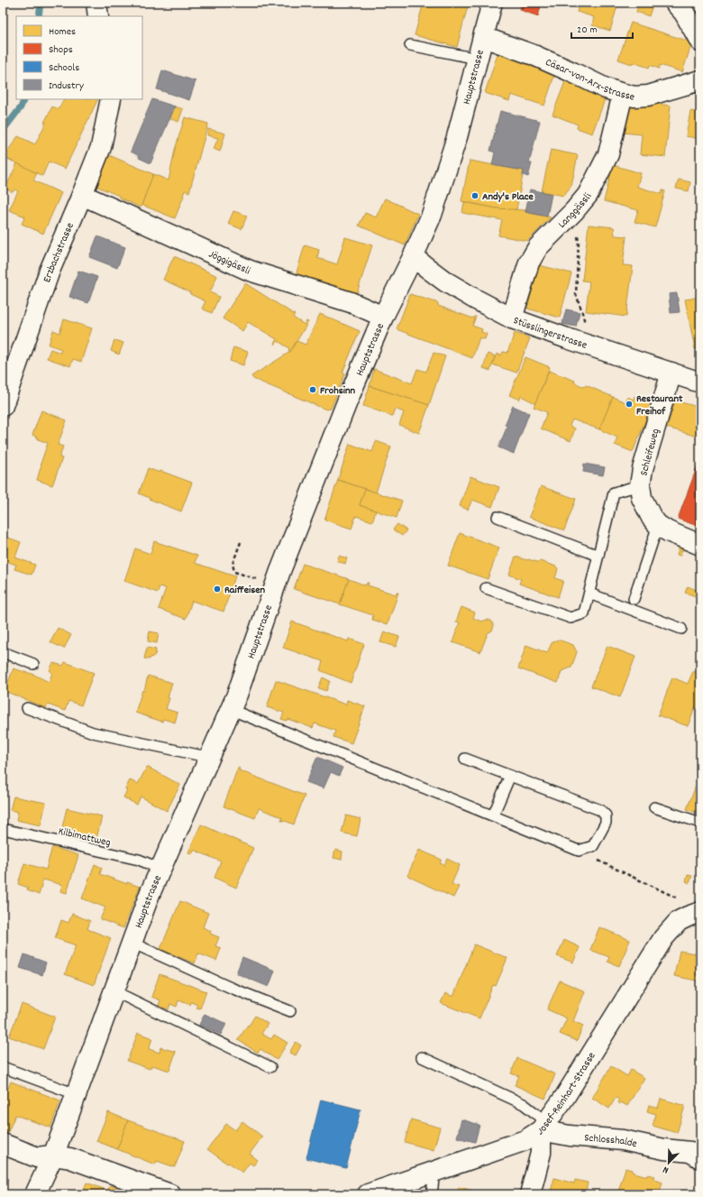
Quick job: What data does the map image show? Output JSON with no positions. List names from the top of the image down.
{
  "streets": {
    "street": [
      "Hauptstrasse",
      "Cäsar-von-Arx-Strasse",
      "Langgässli",
      "Erzbachstrasse",
      "Jöggigässli",
      "Stüsslingerstrasse",
      "Schleifeweg",
      "Josef-Reinhart-Strasse",
      "Schlosshalde"
    ],
    "lane": ["Kilbimattweg"]
  },
  "crossings": [
    ["Hauptstrasse", "Cäsar-von-Arx-Strasse"],
    ["Hauptstrasse", "Jöggigässli"],
    ["Hauptstrasse", "Stüsslingerstrasse"],
    ["Hauptstrasse", "Kilbimattweg"],
    ["Cäsar-von-Arx-Strasse", "Langgässli"],
    ["Langgässli", "Stüsslingerstrasse"],
    ["Erzbachstrasse", "Jöggigässli"],
    ["Stüsslingerstrasse", "Schleifeweg"],
    ["Josef-Reinhart-Strasse", "Schlosshalde"]
  ],
  "places": [
    "Andy's Place",
    "Frohsinn",
    "Restaurant Freihof",
    "Raiffeisen"
  ],
  "legend": [
    "Homes",
    "Shops",
    "Schools",
    "Industry"
  ],
  "scale_bar": "20 m",
  "north": "bottom left"
}
